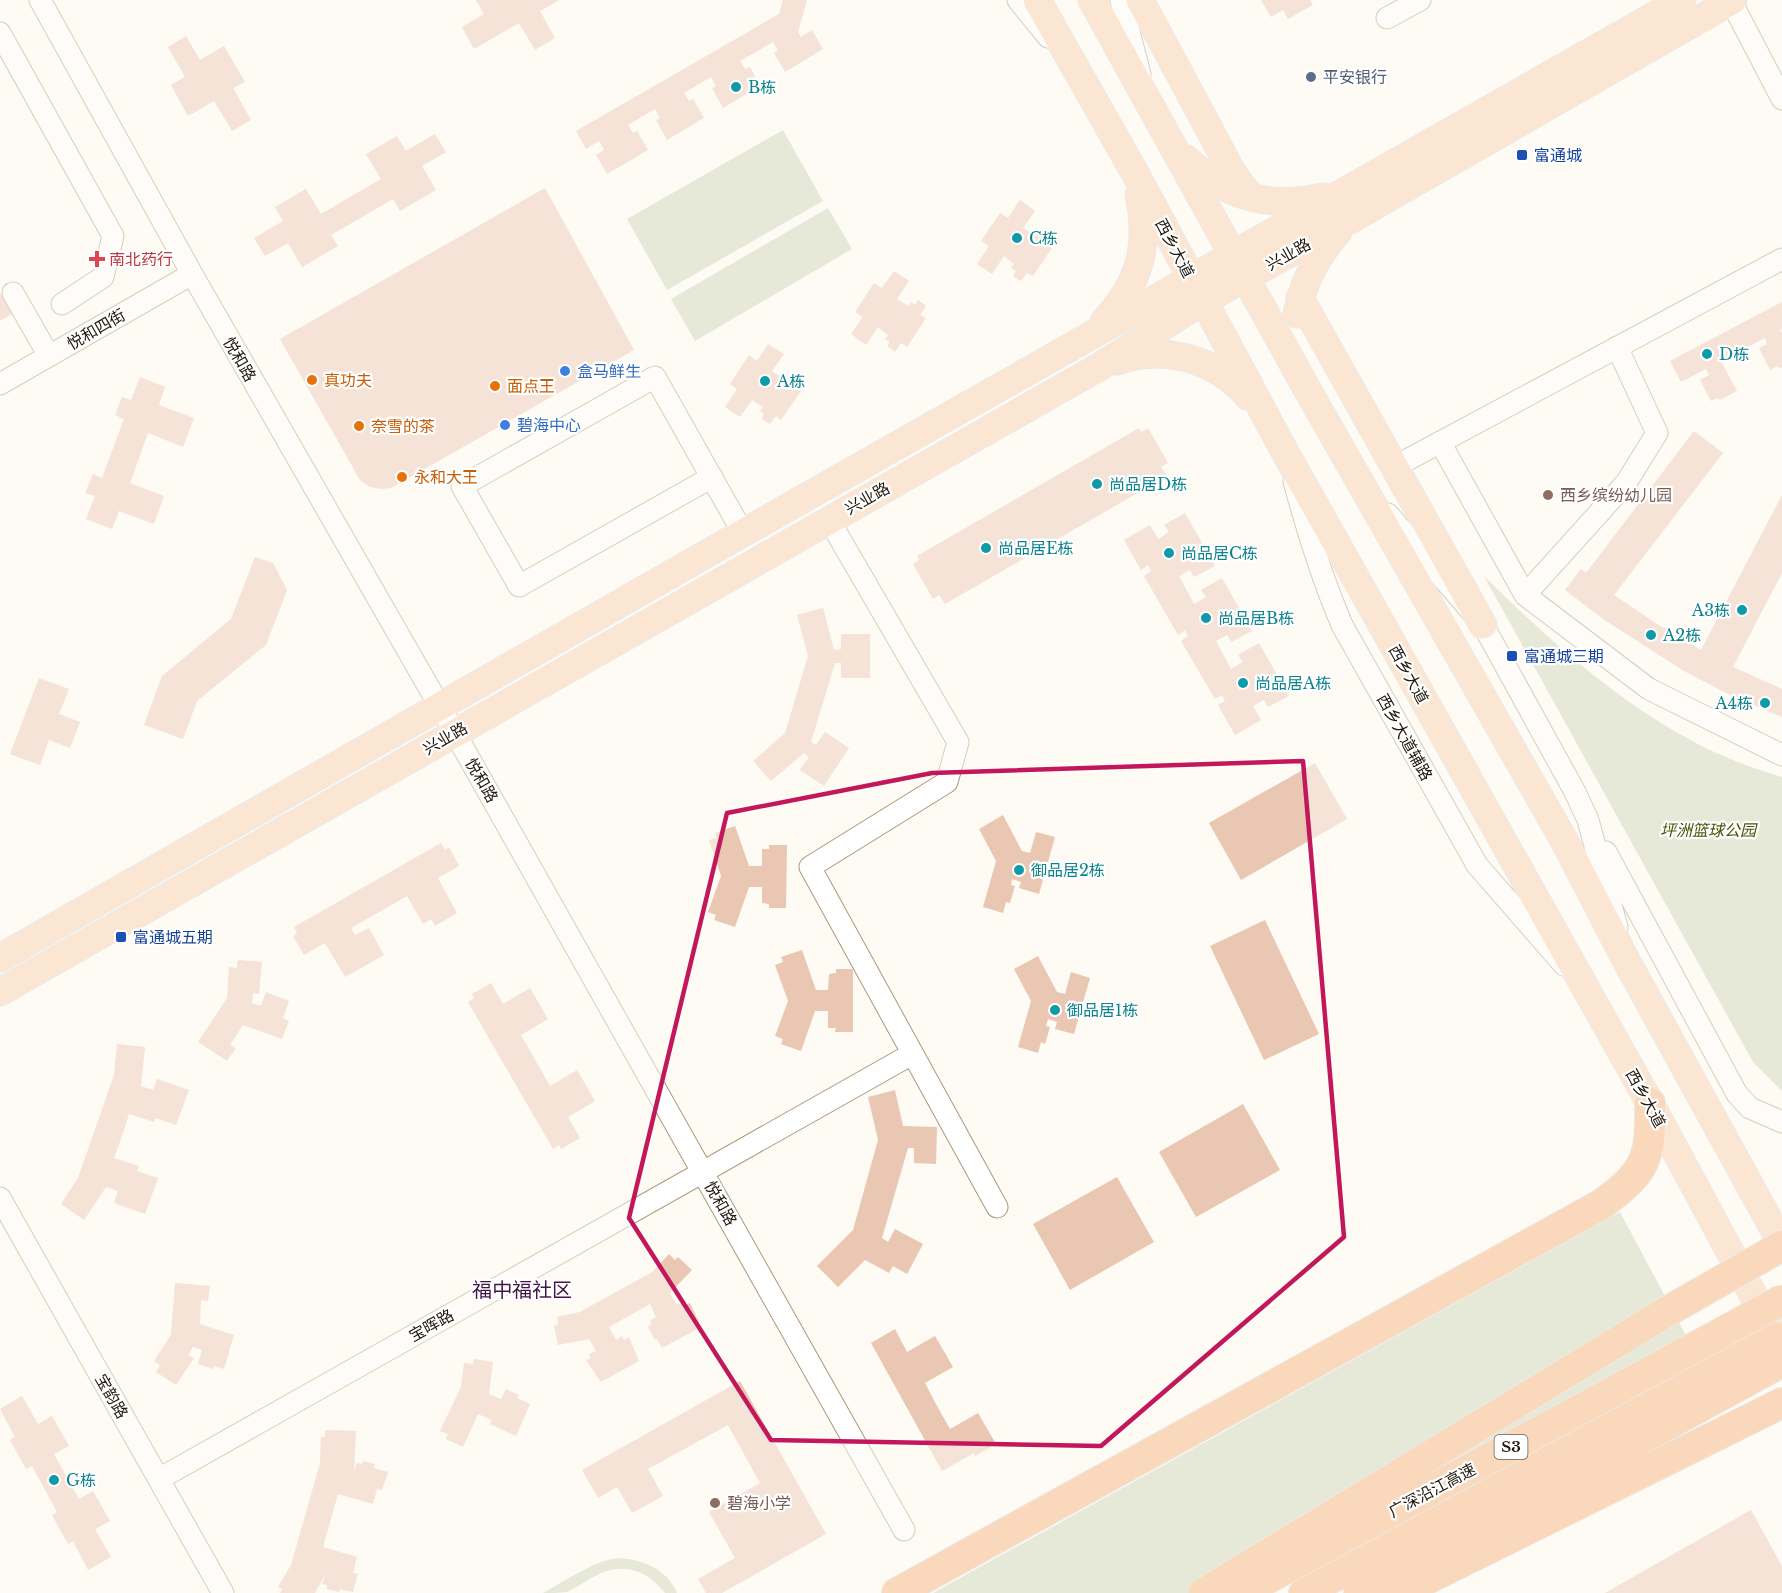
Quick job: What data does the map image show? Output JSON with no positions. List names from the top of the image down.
{
  "streets": {
    "highway": ["S3", "广深沿江高速"],
    "main road": ["西乡大道", "兴业路"],
    "street": [
      "悦和四街",
      "悦和路",
      "宝晖路",
      "宝韵路"
    ]
  },
  "crossings": [
    ["西乡大道", "兴业路"],
    ["兴业路", "悦和路"],
    ["悦和四街", "悦和路"],
    ["悦和路", "宝晖路"],
    ["宝晖路", "宝韵路"]
  ],
  "districts": ["福中福社区"],
  "parks": ["坪洲篮球公园"],
  "places": {
    "other": [
      "平安银行",
      "B栋",
      "C栋",
      "D栋",
      "盒马鲜生",
      "真功夫",
      "A栋",
      "面点王",
      "碧海中心",
      "奈雪的茶",
      "永和大王",
      "尚品居D栋",
      "西乡缤纷幼儿园",
      "尚品居E栋",
      "尚品居C栋",
      "A3栋",
      "尚品居B栋",
      "A2栋",
      "尚品居A栋",
      "A4栋",
      "御品居2栋",
      "御品居1栋",
      "G栋",
      "碧海小学"
    ],
    "transit": ["富通城", "富通城三期", "富通城五期"],
    "health": ["南北药行"]
  }
}
